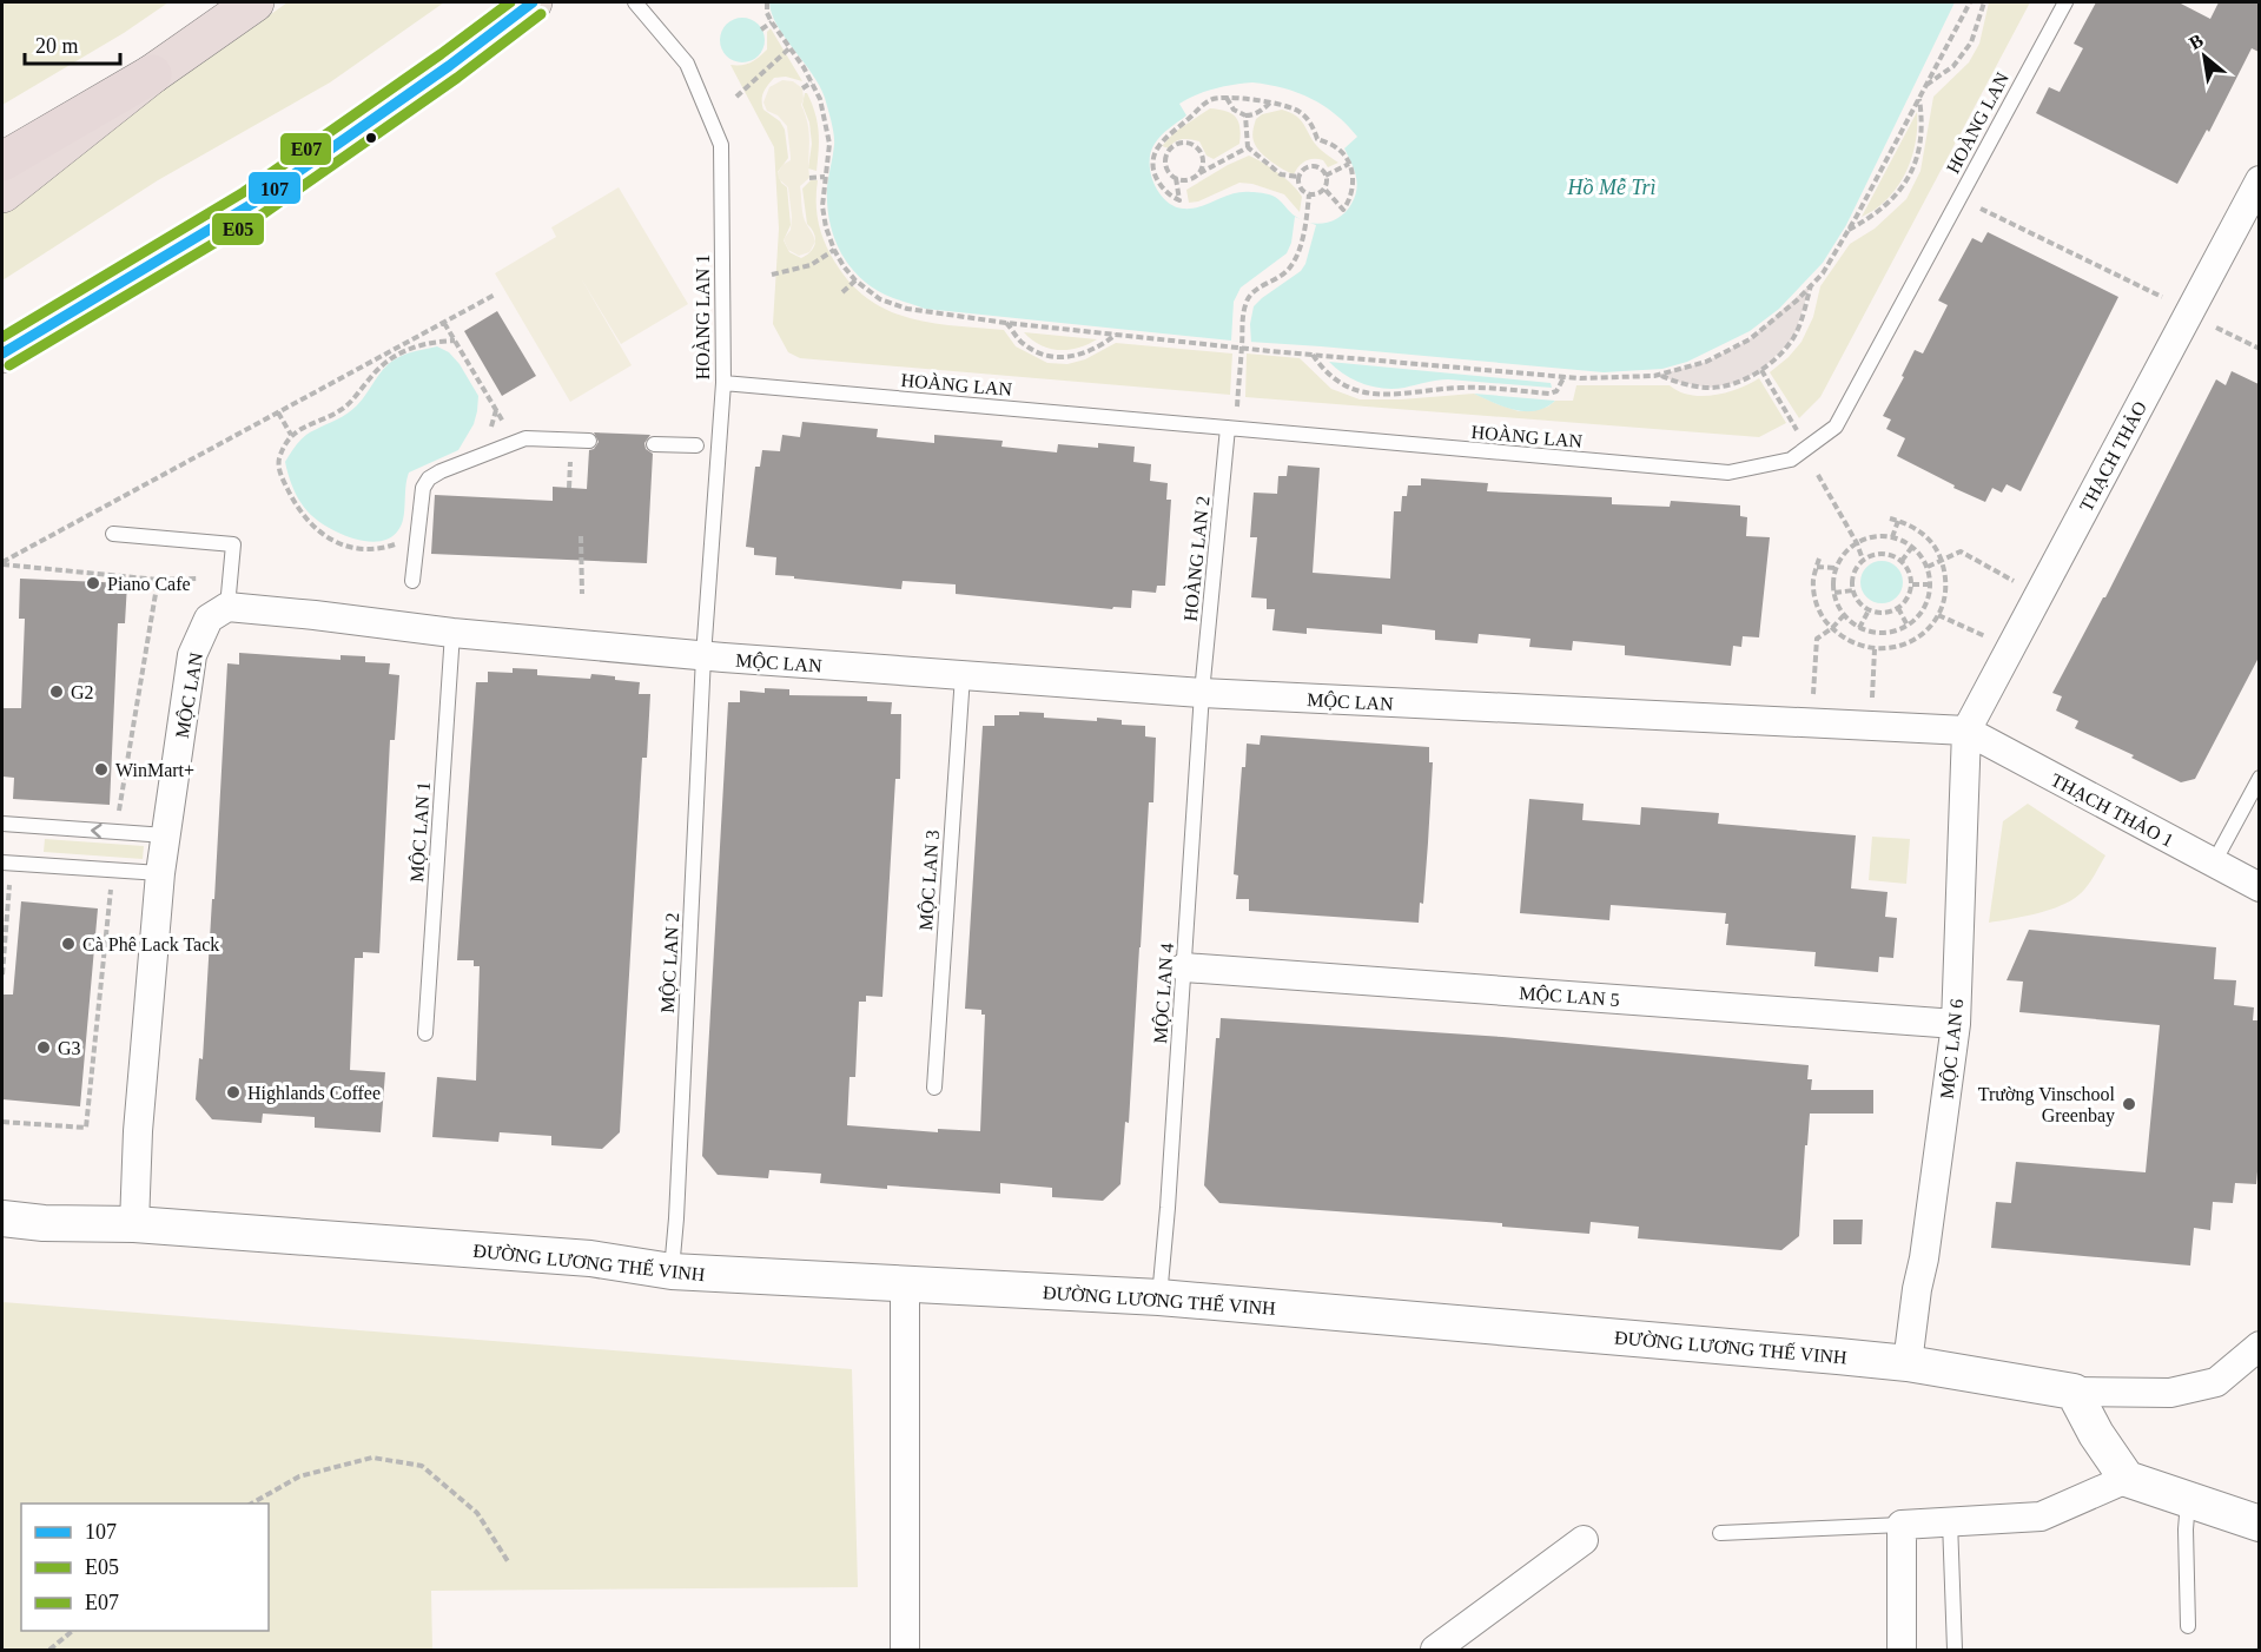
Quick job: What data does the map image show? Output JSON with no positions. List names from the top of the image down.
{
  "streets": {
    "street": [
      "THẠCH THẢO",
      "MỘC LAN",
      "THẠCH THẢO 1",
      "MỘC LAN 5",
      "MỘC LAN 6",
      "ĐƯỜNG LƯƠNG THẾ VINH"
    ],
    "lane": [
      "HOÀNG LAN",
      "HOÀNG LAN 1",
      "HOÀNG LAN 2",
      "MỘC LAN 1",
      "MỘC LAN 3",
      "MỘC LAN 2",
      "MỘC LAN 4"
    ]
  },
  "crossings": [
    ["HOÀNG LAN", "HOÀNG LAN 1"],
    ["HOÀNG LAN", "HOÀNG LAN 2"],
    ["HOÀNG LAN 1", "MỘC LAN"],
    ["HOÀNG LAN 1", "MỘC LAN 2"],
    ["THẠCH THẢO", "MỘC LAN"],
    ["THẠCH THẢO", "THẠCH THẢO 1"],
    ["THẠCH THẢO", "MỘC LAN 6"],
    ["HOÀNG LAN 2", "MỘC LAN"],
    ["HOÀNG LAN 2", "MỘC LAN 4"],
    ["MỘC LAN", "THẠCH THẢO 1"],
    ["MỘC LAN", "MỘC LAN 1"],
    ["MỘC LAN", "MỘC LAN 3"],
    ["MỘC LAN", "MỘC LAN 2"],
    ["MỘC LAN", "MỘC LAN 4"],
    ["MỘC LAN", "MỘC LAN 6"],
    ["MỘC LAN", "ĐƯỜNG LƯƠNG THẾ VINH"],
    ["THẠCH THẢO 1", "MỘC LAN 6"],
    ["MỘC LAN 2", "ĐƯỜNG LƯƠNG THẾ VINH"],
    ["MỘC LAN 4", "MỘC LAN 5"],
    ["MỘC LAN 4", "ĐƯỜNG LƯƠNG THẾ VINH"],
    ["MỘC LAN 5", "MỘC LAN 6"],
    ["MỘC LAN 6", "ĐƯỜNG LƯƠNG THẾ VINH"]
  ],
  "water": ["Hồ Mễ Trì"],
  "places": [
    "Piano Cafe",
    "G2",
    "WinMart+",
    "Cà Phê Lack Tack",
    "G3",
    "Highlands Coffee",
    "Trường Vinschool Greenbay"
  ],
  "lines": ["transit line 107", "transit line E07", "transit line E05"],
  "legend": ["107", "E05", "E07"],
  "scale_bar": "20 m",
  "north": "top left"
}
